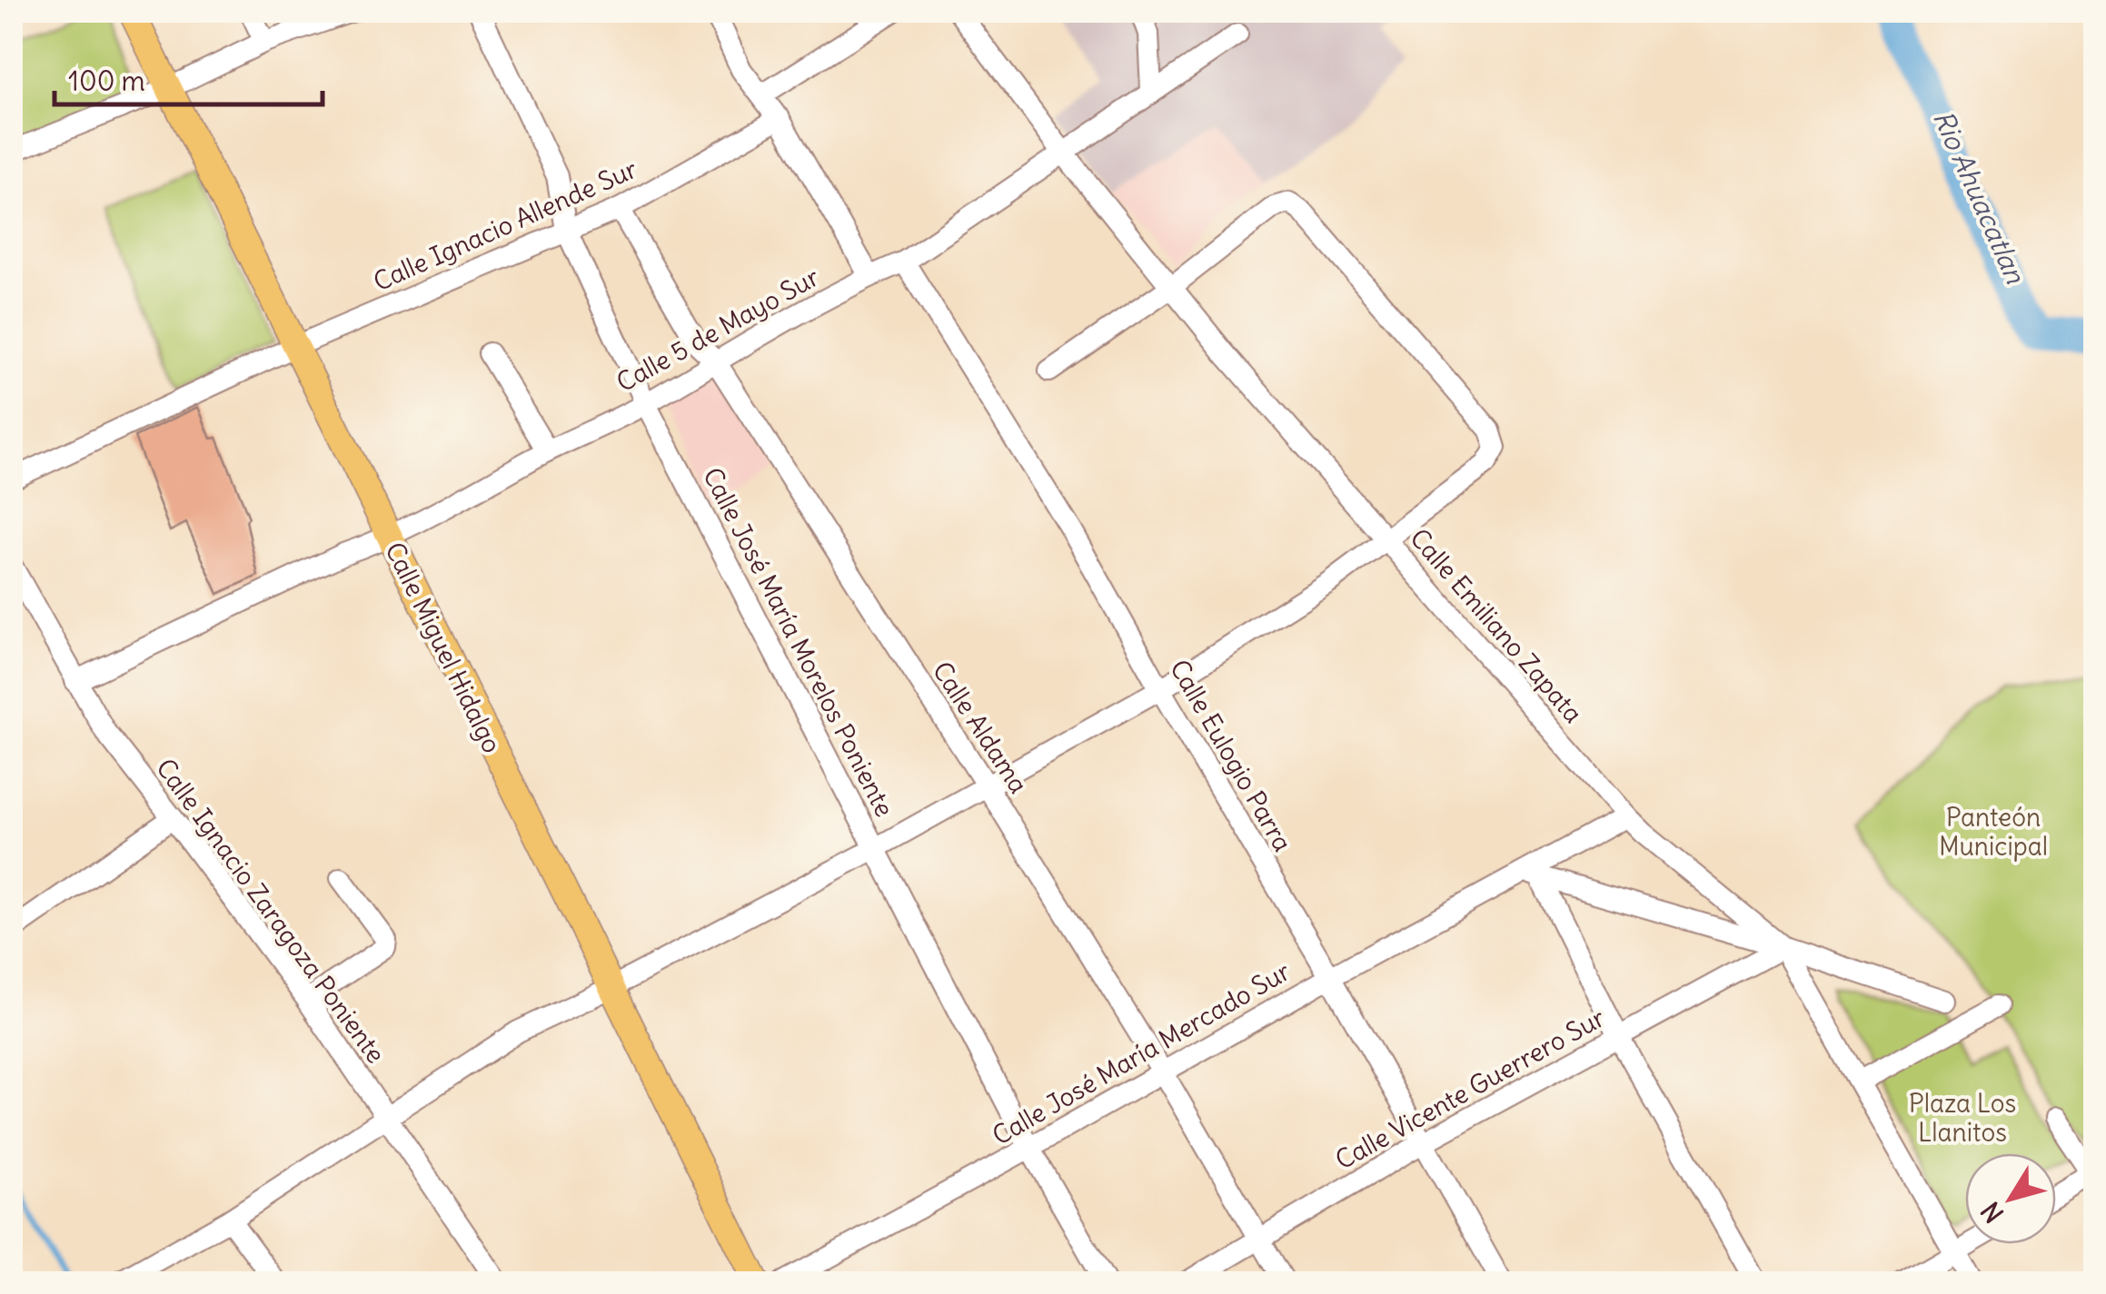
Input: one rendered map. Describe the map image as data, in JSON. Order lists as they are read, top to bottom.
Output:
{
  "streets": {
    "main road": ["Calle Miguel Hidalgo"],
    "street": [
      "Calle Ignacio Allende Sur",
      "Calle 5 de Mayo Sur",
      "Calle Emiliano Zapata",
      "Calle José María Morelos Poniente",
      "Calle Aldama",
      "Calle Eulogio Parra",
      "Calle Ignacio Zaragoza Poniente",
      "Calle José María Mercado Sur",
      "Calle Vicente Guerrero Sur"
    ]
  },
  "crossings": [
    ["Calle Ignacio Allende Sur", "Calle José María Morelos Poniente"],
    ["Calle Ignacio Allende Sur", "Calle Miguel Hidalgo"],
    ["Calle Ignacio Allende Sur", "Calle Aldama"],
    ["Calle 5 de Mayo Sur", "Calle Emiliano Zapata"],
    ["Calle 5 de Mayo Sur", "Calle José María Morelos Poniente"],
    ["Calle 5 de Mayo Sur", "Calle Miguel Hidalgo"],
    ["Calle 5 de Mayo Sur", "Calle Aldama"],
    ["Calle 5 de Mayo Sur", "Calle Eulogio Parra"],
    ["Calle 5 de Mayo Sur", "Calle Ignacio Zaragoza Poniente"],
    ["Calle Emiliano Zapata", "Calle José María Mercado Sur"],
    ["Calle Emiliano Zapata", "Calle Vicente Guerrero Sur"],
    ["Calle José María Morelos Poniente", "Calle José María Mercado Sur"],
    ["Calle Aldama", "Calle José María Mercado Sur"],
    ["Calle Aldama", "Calle Vicente Guerrero Sur"],
    ["Calle Eulogio Parra", "Calle José María Mercado Sur"],
    ["Calle Eulogio Parra", "Calle Vicente Guerrero Sur"]
  ],
  "water": ["Rio Ahuacatlan"],
  "parks": ["Panteón Municipal", "Plaza Los Llanitos"],
  "scale_bar": "100 m",
  "north": "bottom left"
}
